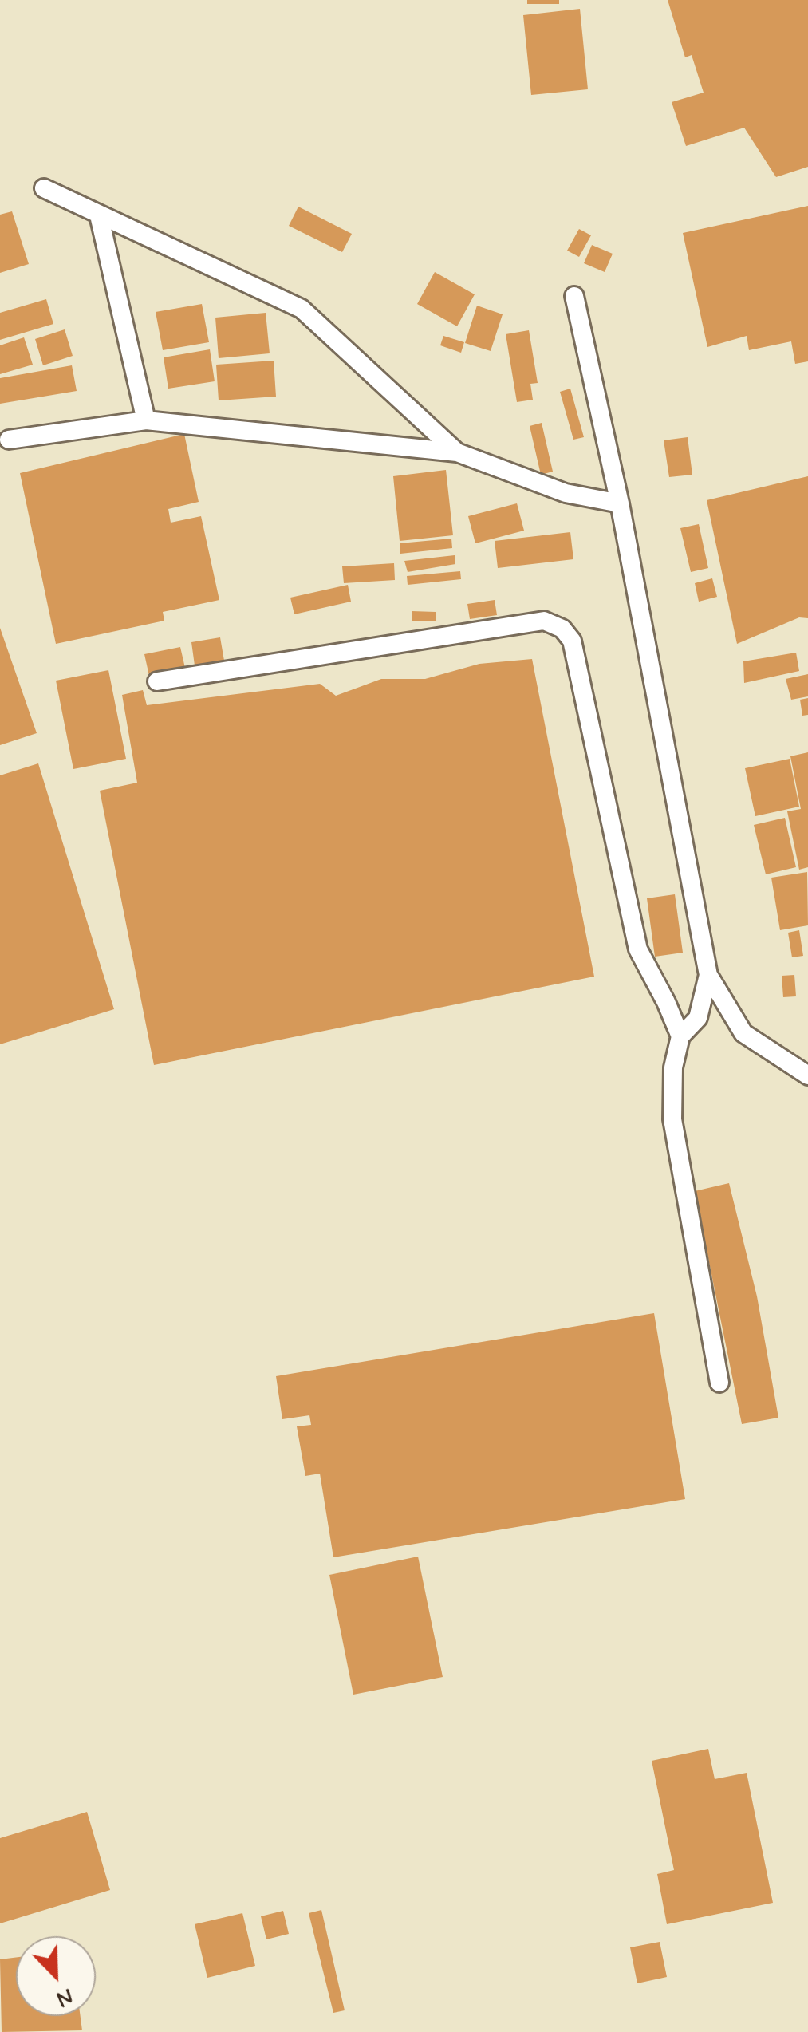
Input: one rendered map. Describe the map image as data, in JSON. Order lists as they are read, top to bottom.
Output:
{
  "north": "bottom right"
}
